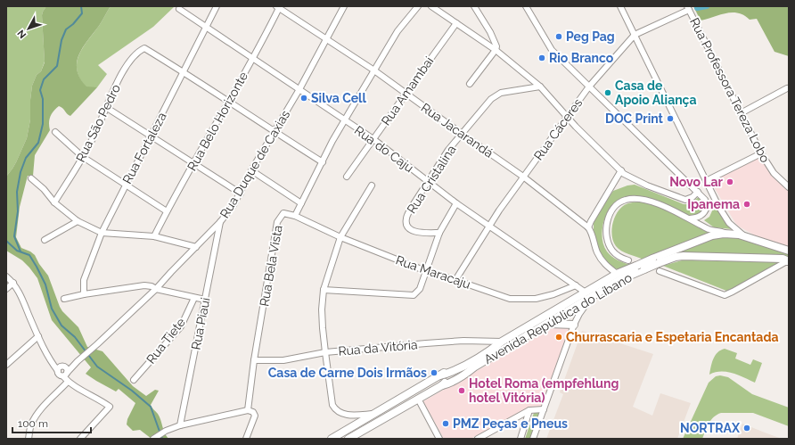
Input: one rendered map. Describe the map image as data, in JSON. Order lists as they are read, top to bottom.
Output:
{
  "streets": {
    "main road": ["Avenida República do Líbano"],
    "street": [
      "Rua Professora Tereza Lobo",
      "Rua Amambai",
      "Rua Belo Horizonte",
      "Rua São Pedro",
      "Rua Cáceres",
      "Rua Jacarandá",
      "Rua Fortaleza",
      "Rua do Caju",
      "Rua Duque de Caxias",
      "Rua Cristalina",
      "Rua Bela Vista",
      "Rua Maracaju",
      "Rua Piaui",
      "Rua Tiete",
      "Rua da Vitória"
    ]
  },
  "crossings": [
    ["Rua Professora Tereza Lobo", "Rua Cáceres"],
    ["Rua Amambai", "Rua Jacarandá"],
    ["Rua Amambai", "Rua do Caju"],
    ["Rua Belo Horizonte", "Rua Jacarandá"],
    ["Rua Belo Horizonte", "Rua do Caju"],
    ["Rua São Pedro", "Rua Fortaleza"],
    ["Rua Cáceres", "Rua Jacarandá"],
    ["Rua Cáceres", "Rua do Caju"],
    ["Rua Cáceres", "Rua Maracaju"],
    ["Rua Jacarandá", "Rua Duque de Caxias"],
    ["Rua Jacarandá", "Rua Cristalina"],
    ["Rua Jacarandá", "Rua Bela Vista"],
    ["Rua Fortaleza", "Rua do Caju"],
    ["Rua do Caju", "Rua Duque de Caxias"],
    ["Rua do Caju", "Rua Cristalina"],
    ["Rua do Caju", "Rua Bela Vista"],
    ["Rua do Caju", "Rua Maracaju"],
    ["Rua do Caju", "Avenida República do Líbano"],
    ["Rua Duque de Caxias", "Rua Piaui"],
    ["Rua Bela Vista", "Rua Maracaju"],
    ["Rua Bela Vista", "Rua da Vitória"],
    ["Avenida República do Líbano", "Rua da Vitória"]
  ],
  "places": [
    "Peg Pag",
    "Rio Branco",
    "Casa de Apoio Aliança",
    "Silva Cell",
    "DOC Print",
    "Novo Lar",
    "Ipanema",
    "Churrascaria e Espetaria Encantada",
    "Casa de Carne Dois Irmãos",
    "Hotel Roma (empfehlung hotel Vitória)",
    "PMZ Peças e Pneus",
    "NORTRAX"
  ],
  "scale_bar": "100 m",
  "north": "bottom left"
}
